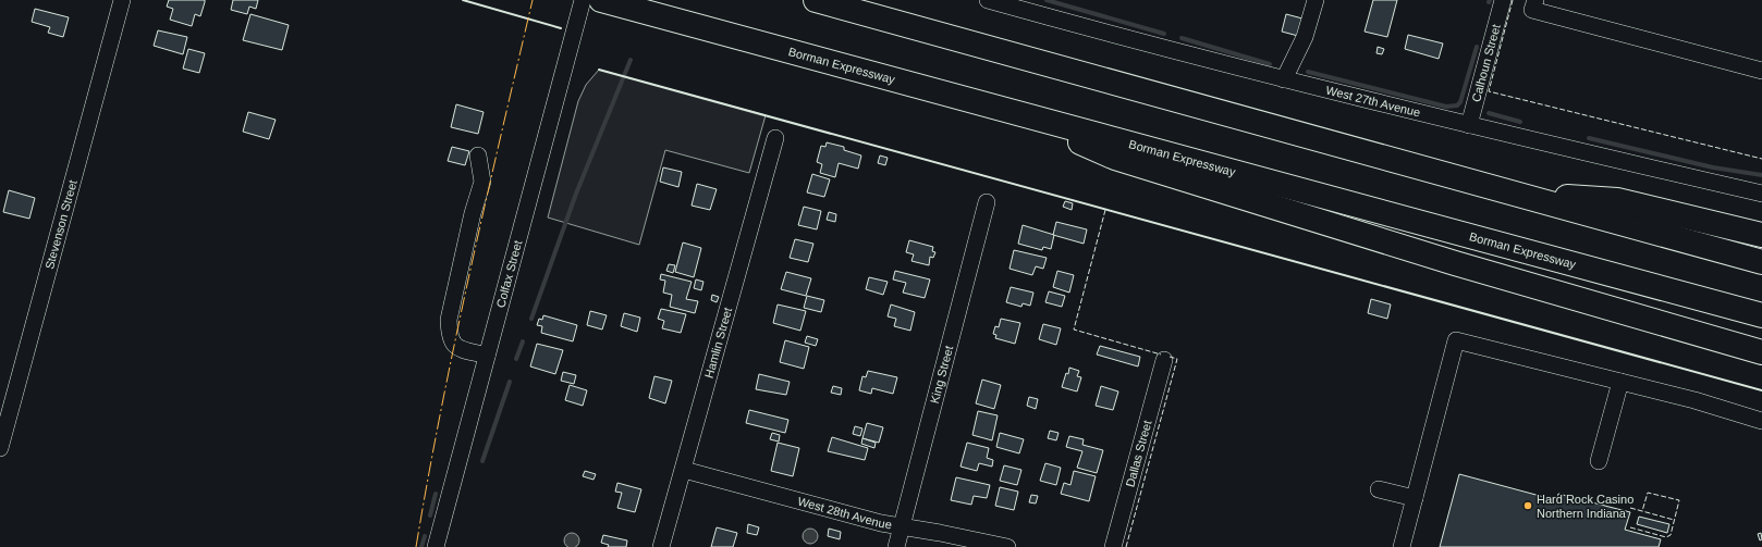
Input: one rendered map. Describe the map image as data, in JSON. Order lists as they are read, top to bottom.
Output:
{
  "streets": {
    "highway": ["Borman Expressway"],
    "street": [
      "Calhoun Street",
      "West 27th Avenue",
      "Stevenson Street",
      "Colfax Street",
      "Hamlin Street",
      "King Street",
      "Dallas Street",
      "West 28th Avenue"
    ]
  },
  "crossings": [
    ["Calhoun Street", "West 27th Avenue"],
    ["Hamlin Street", "West 28th Avenue"],
    ["King Street", "West 28th Avenue"]
  ],
  "places": ["Hard Rock Casino Northern Indiana"]
}
